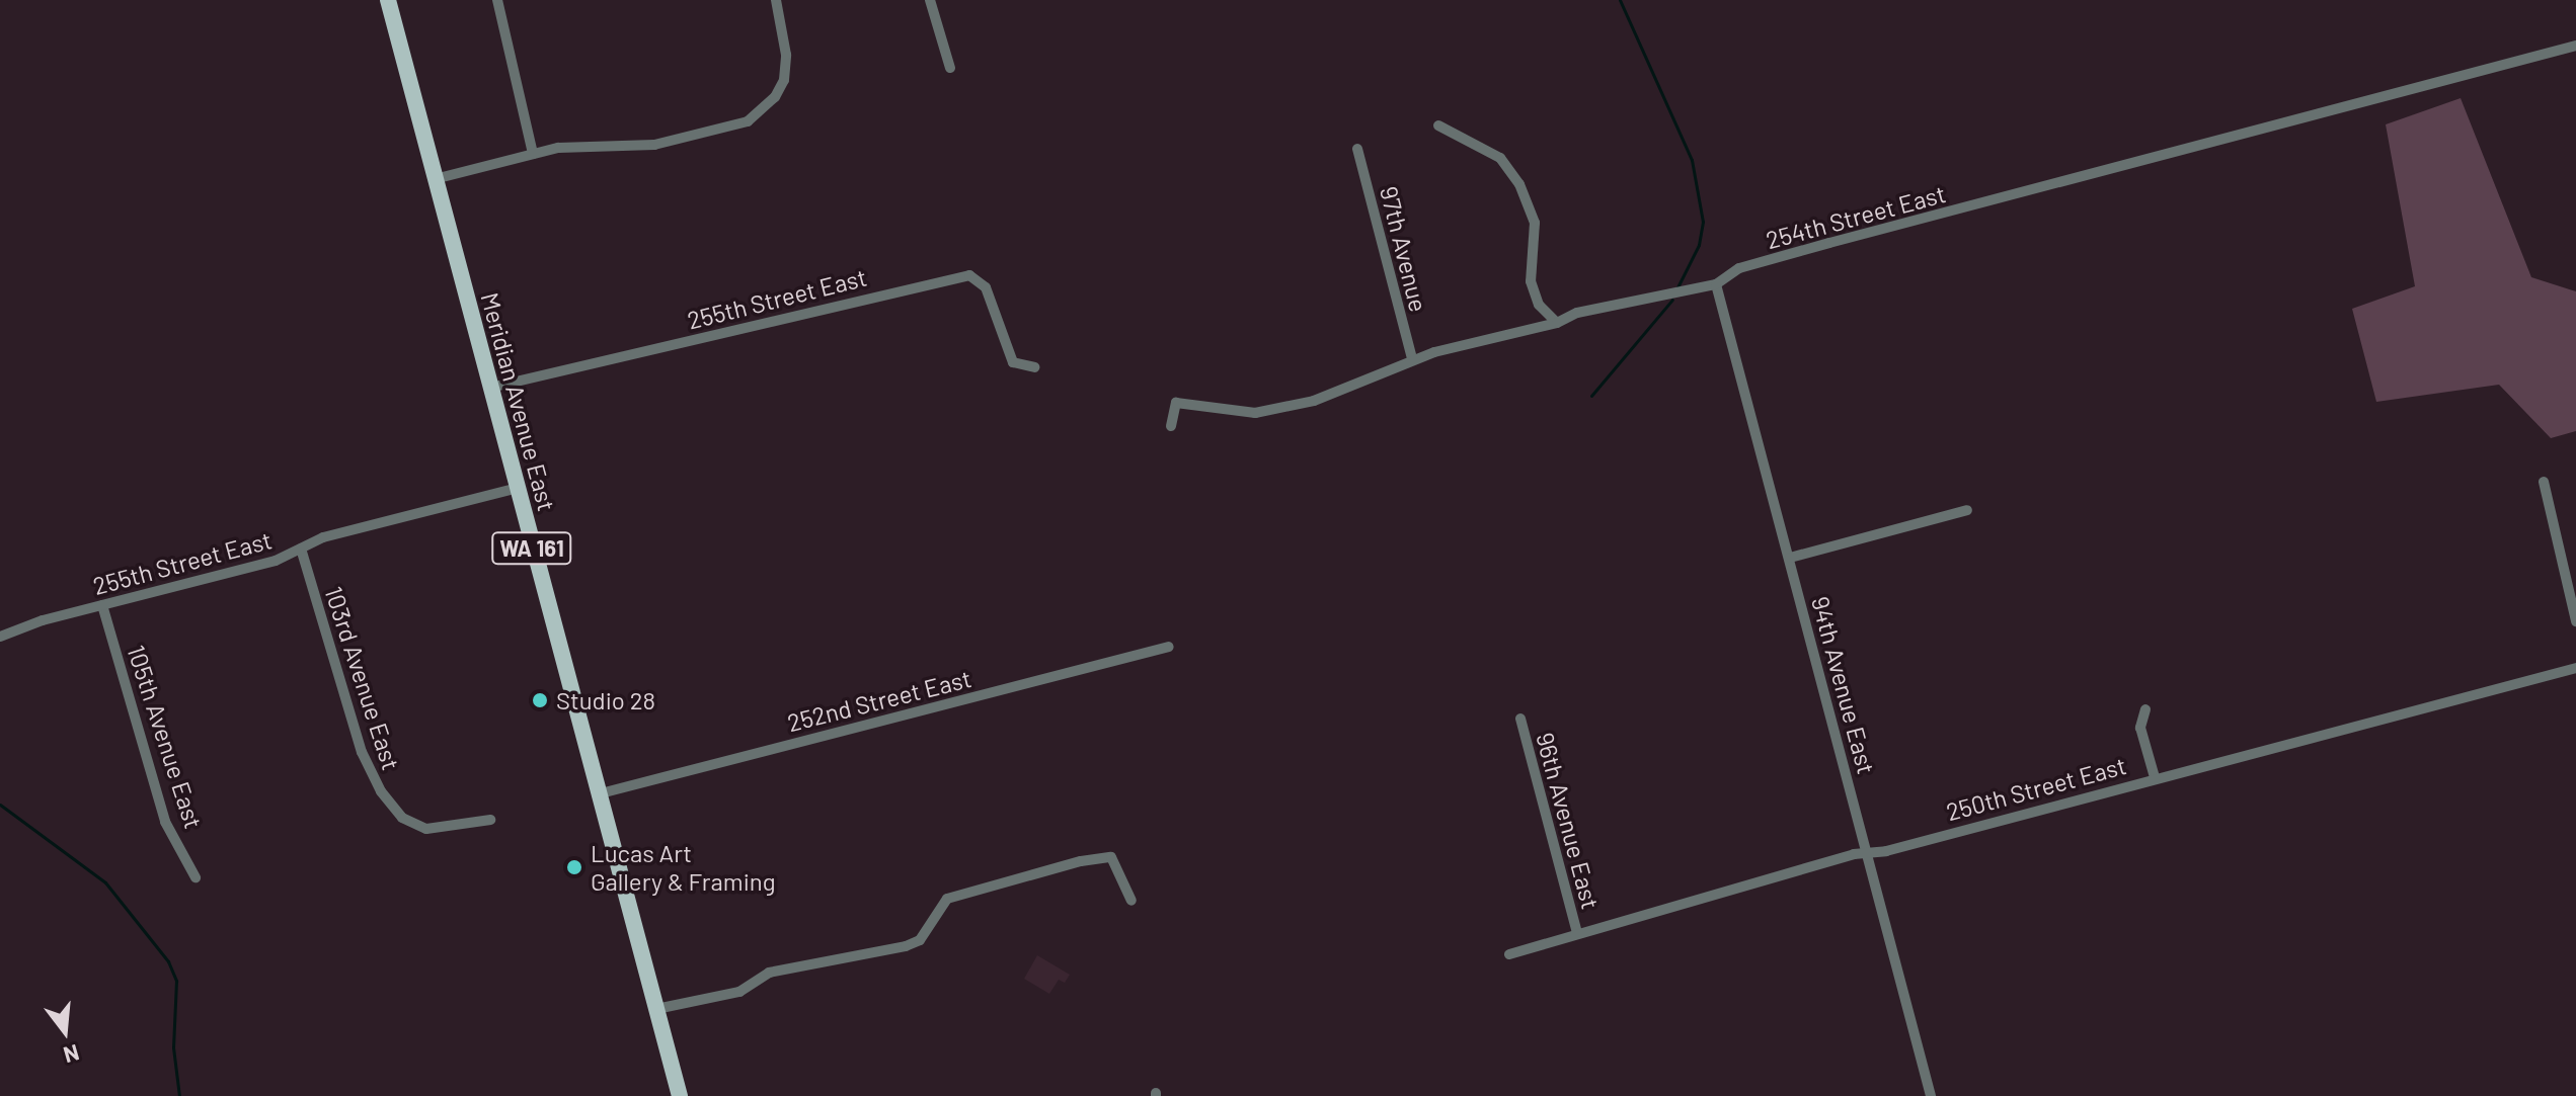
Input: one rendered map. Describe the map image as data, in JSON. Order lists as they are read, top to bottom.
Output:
{
  "streets": {
    "main road": ["Meridian Avenue East", "WA 161"],
    "street": [
      "254th Street East",
      "97th Avenue",
      "255th Street East",
      "103rd Avenue East",
      "94th Avenue East",
      "252nd Street East",
      "105th Avenue East",
      "250th Street East",
      "96th Avenue East"
    ]
  },
  "crossings": [
    ["254th Street East", "97th Avenue"],
    ["254th Street East", "94th Avenue East"],
    ["255th Street East", "Meridian Avenue East"],
    ["255th Street East", "103rd Avenue East"],
    ["255th Street East", "105th Avenue East"],
    ["Meridian Avenue East", "252nd Street East"],
    ["94th Avenue East", "250th Street East"],
    ["250th Street East", "96th Avenue East"]
  ],
  "places": ["Studio 28", "Lucas Art Gallery & Framing"],
  "north": "bottom"
}
